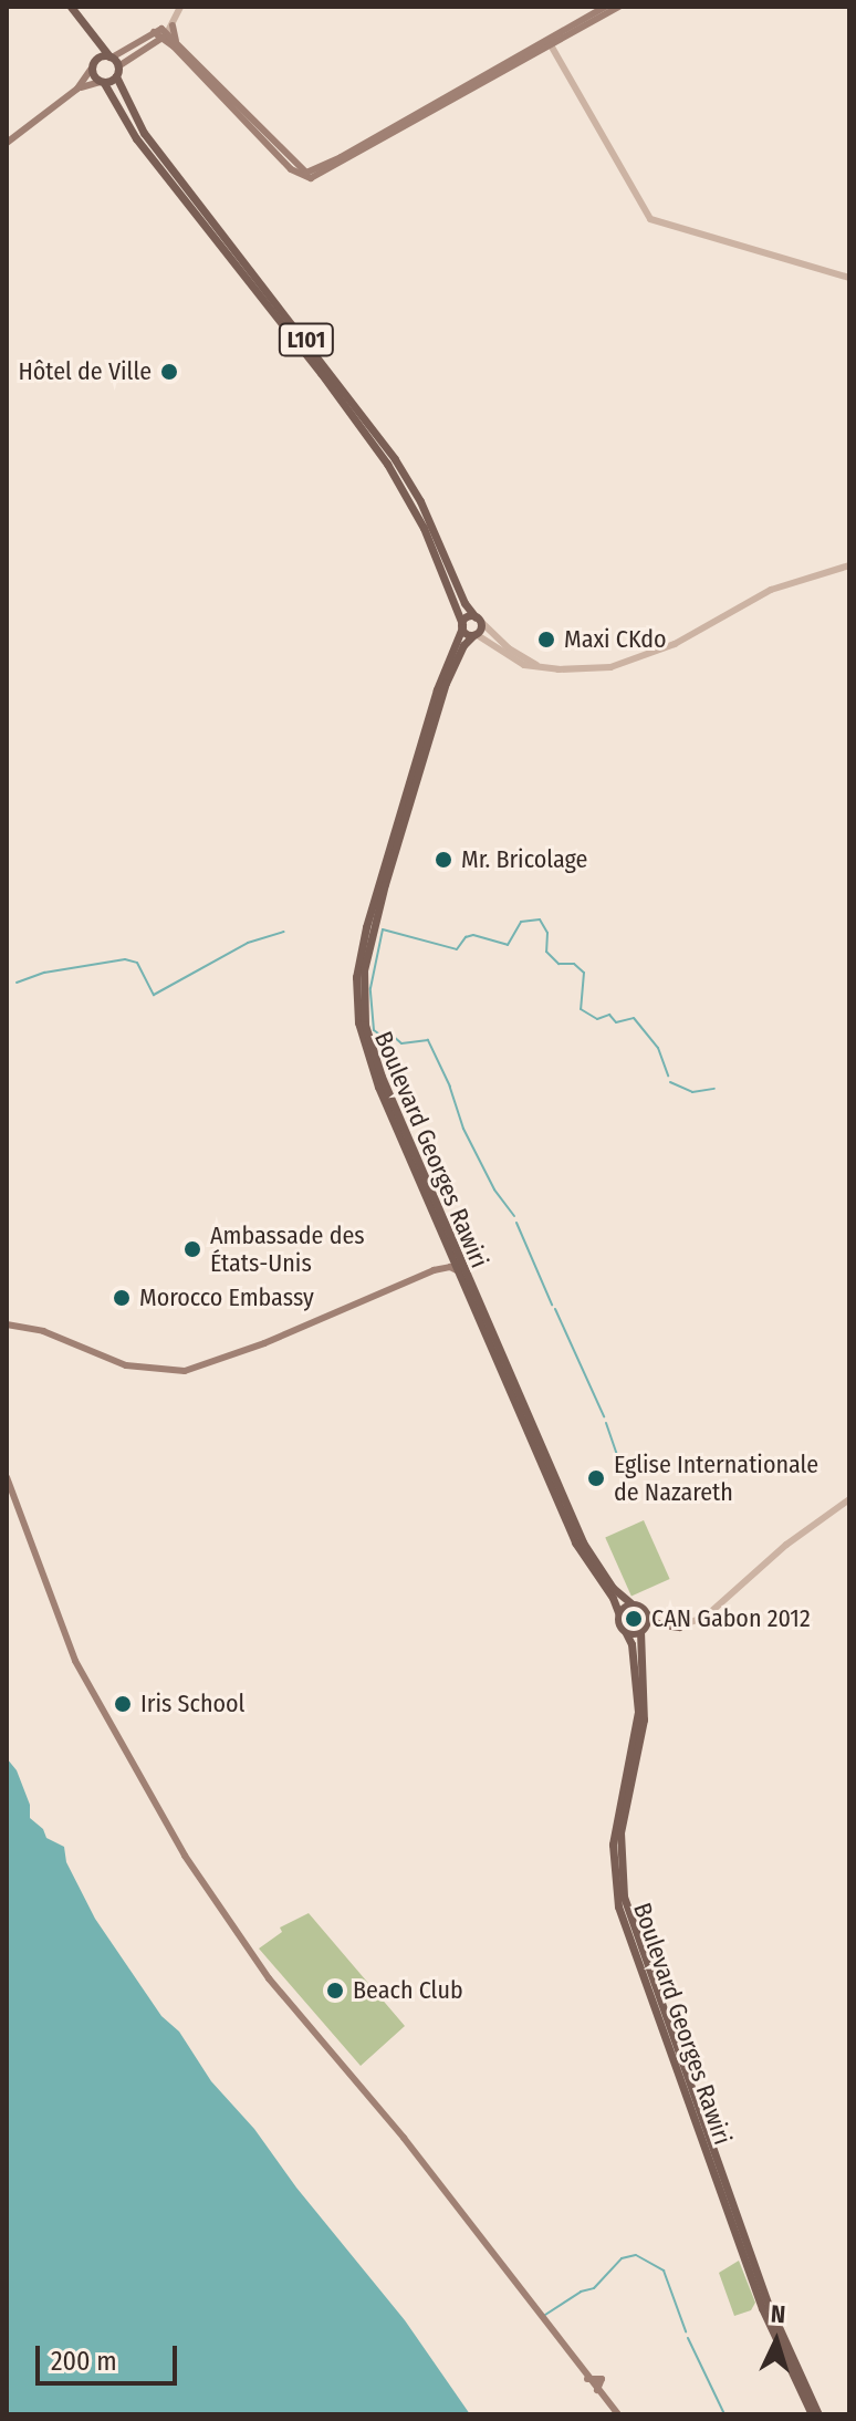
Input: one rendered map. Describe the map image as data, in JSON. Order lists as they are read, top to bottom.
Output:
{
  "streets": {
    "main road": ["L101", "Boulevard Georges Rawiri"]
  },
  "crossings": [
    ["L101", "Boulevard Georges Rawiri"]
  ],
  "places": [
    "Hôtel de Ville",
    "Maxi CKdo",
    "Mr. Bricolage",
    "Ambassade des États-Unis",
    "Morocco Embassy",
    "Eglise Internationale de Nazareth",
    "CAN Gabon 2012",
    "Iris School",
    "Beach Club"
  ],
  "scale_bar": "200 m",
  "north": "top"
}
